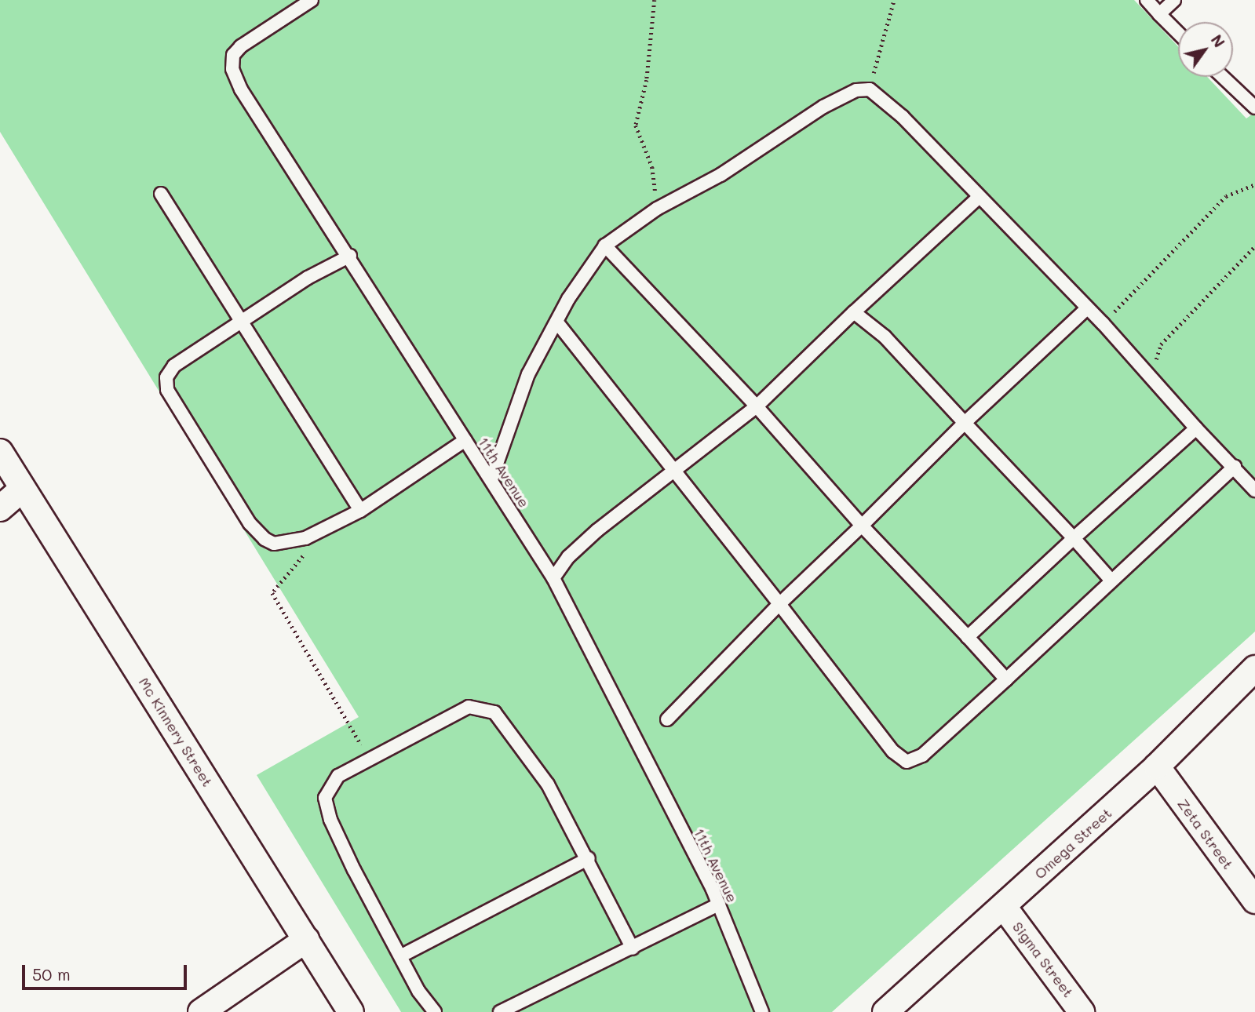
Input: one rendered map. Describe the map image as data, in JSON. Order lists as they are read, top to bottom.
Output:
{
  "streets": {
    "street": [
      "Mc Kinnery Street",
      "Zeta Street",
      "Omega Street",
      "Sigma Street"
    ],
    "lane": ["11th Avenue"]
  },
  "crossings": [
    ["Zeta Street", "Omega Street"],
    ["Omega Street", "Sigma Street"]
  ],
  "scale_bar": "50 m",
  "north": "top right"
}
